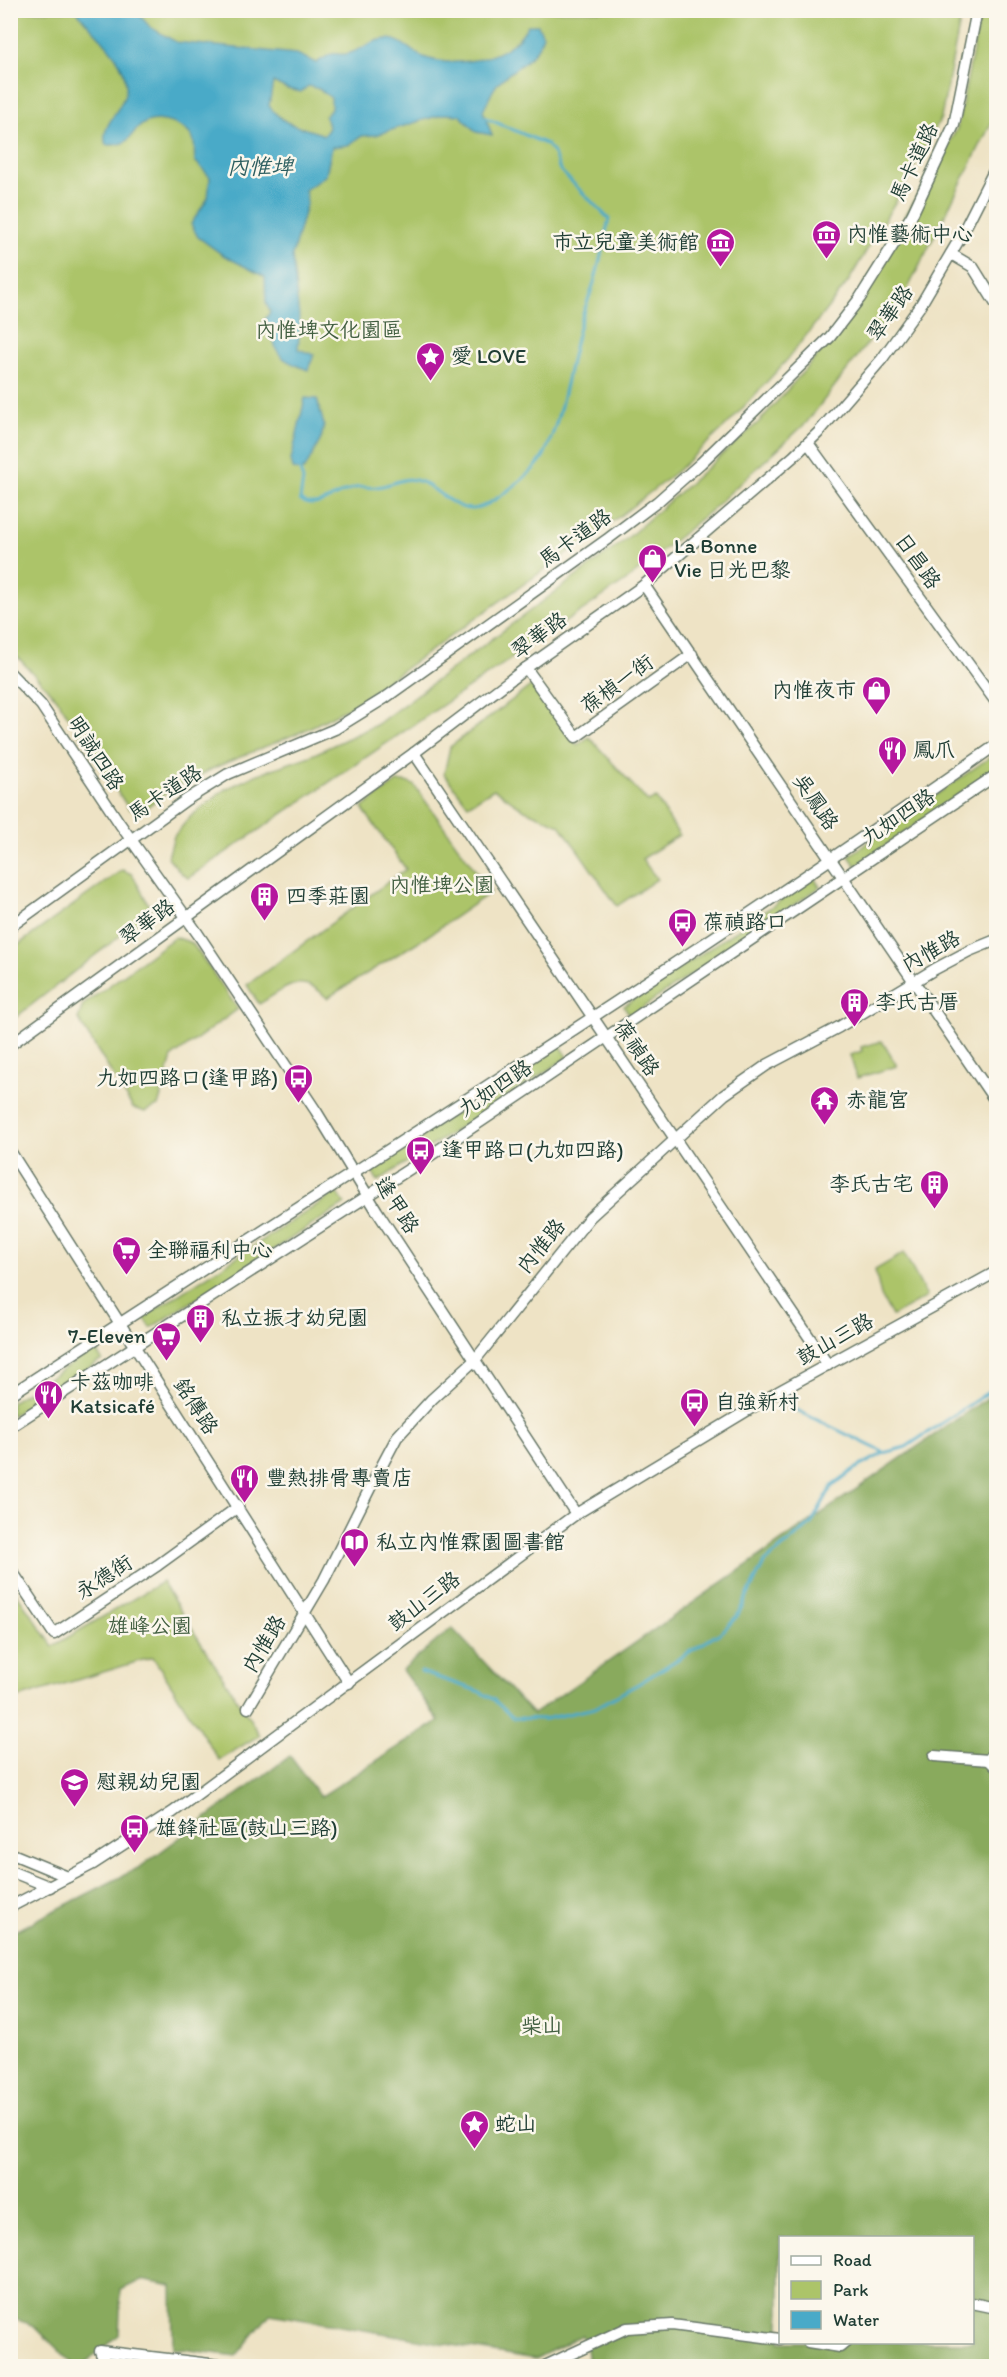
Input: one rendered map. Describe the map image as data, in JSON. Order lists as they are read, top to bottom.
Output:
{
  "streets": {
    "street": [
      "馬卡道路",
      "翠華路",
      "日昌路",
      "葆楨一街",
      "明誠四路",
      "吳鳳路",
      "九如四路",
      "內惟路",
      "葆禎路",
      "逢甲路",
      "鼓山三路",
      "銘傳路",
      "永德街"
    ]
  },
  "crossings": [
    ["馬卡道路", "明誠四路"],
    ["翠華路", "日昌路"],
    ["翠華路", "葆楨一街"],
    ["翠華路", "明誠四路"],
    ["翠華路", "吳鳳路"],
    ["翠華路", "葆禎路"],
    ["翠華路", "逢甲路"],
    ["葆楨一街", "吳鳳路"],
    ["明誠四路", "逢甲路"],
    ["吳鳳路", "九如四路"],
    ["吳鳳路", "內惟路"],
    ["九如四路", "葆禎路"],
    ["九如四路", "逢甲路"],
    ["九如四路", "銘傳路"],
    ["內惟路", "葆禎路"],
    ["內惟路", "逢甲路"],
    ["內惟路", "銘傳路"],
    ["葆禎路", "鼓山三路"],
    ["逢甲路", "鼓山三路"],
    ["鼓山三路", "銘傳路"],
    ["銘傳路", "永德街"]
  ],
  "water": ["內惟埤"],
  "parks": [
    "內惟埤文化園區",
    "內惟埤公園",
    "雄峰公園",
    "柴山"
  ],
  "places": {
    "museum": ["內惟藝術中心", "市立兒童美術館"],
    "place": ["愛 LOVE", "蛇山"],
    "shop": ["La Bonne Vie 日光巴黎", "內惟夜市"],
    "restaurant": ["鳳爪", "卡茲咖啡 Katsicafé", "豐熱排骨專賣店"],
    "building": [
      "四季莊園",
      "李氏古厝",
      "李氏古宅",
      "私立振才幼兒園"
    ],
    "bus stop": [
      "葆禎路口",
      "九如四路口(逢甲路)",
      "逢甲路口(九如四路)",
      "自強新村",
      "雄鋒社區(鼓山三路)"
    ],
    "temple": ["赤龍宮"],
    "supermarket": ["全聯福利中心", "7-Eleven"],
    "library": ["私立內惟霖園圖書館"],
    "school or university": ["慰親幼兒園"]
  },
  "legend": ["Road", "Park", "Water"]
}
